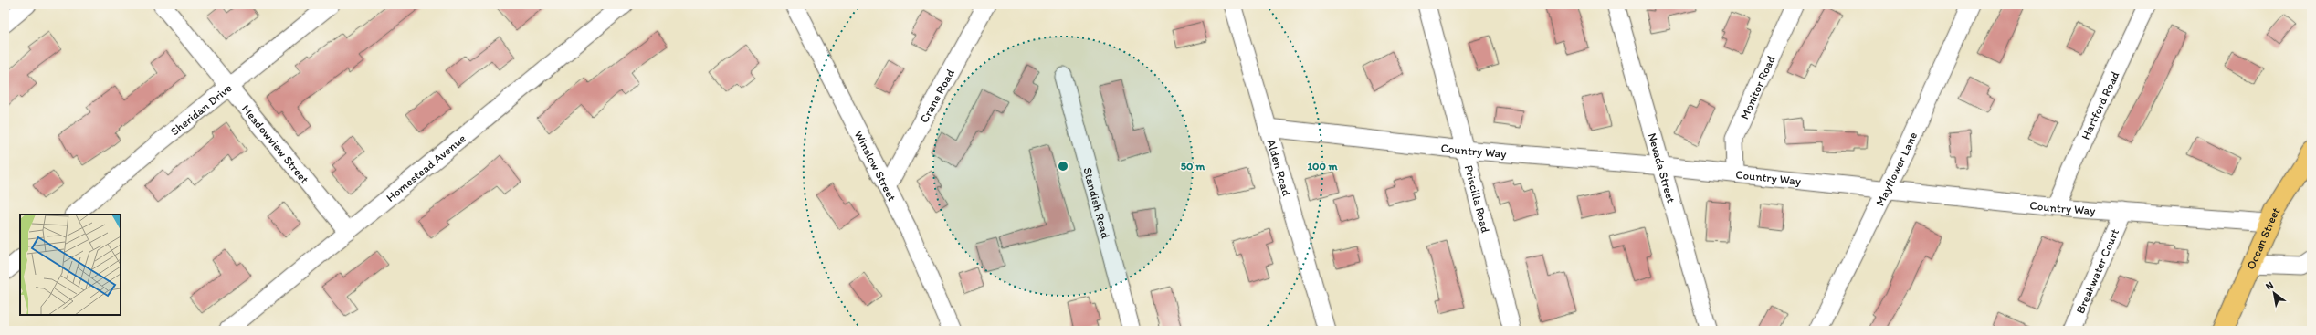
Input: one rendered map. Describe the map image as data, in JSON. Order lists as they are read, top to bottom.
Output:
{
  "streets": {
    "main road": ["Ocean Street"],
    "street": [
      "Monitor Road",
      "Crane Road",
      "Hartford Road",
      "Sheridan Drive",
      "Meadowview Street",
      "Country Way",
      "Winslow Street",
      "Alden Road",
      "Nevada Street",
      "Homestead Avenue",
      "Mayflower Lane",
      "Priscilla Road",
      "Standish Road",
      "Breakwater Court"
    ]
  },
  "crossings": [
    ["Monitor Road", "Country Way"],
    ["Crane Road", "Winslow Street"],
    ["Hartford Road", "Country Way"],
    ["Sheridan Drive", "Meadowview Street"],
    ["Meadowview Street", "Homestead Avenue"],
    ["Country Way", "Alden Road"],
    ["Country Way", "Nevada Street"],
    ["Country Way", "Mayflower Lane"],
    ["Country Way", "Priscilla Road"],
    ["Country Way", "Ocean Street"],
    ["Country Way", "Breakwater Court"]
  ],
  "north": "top left",
  "rings": ["50 m", "100 m"]
}
